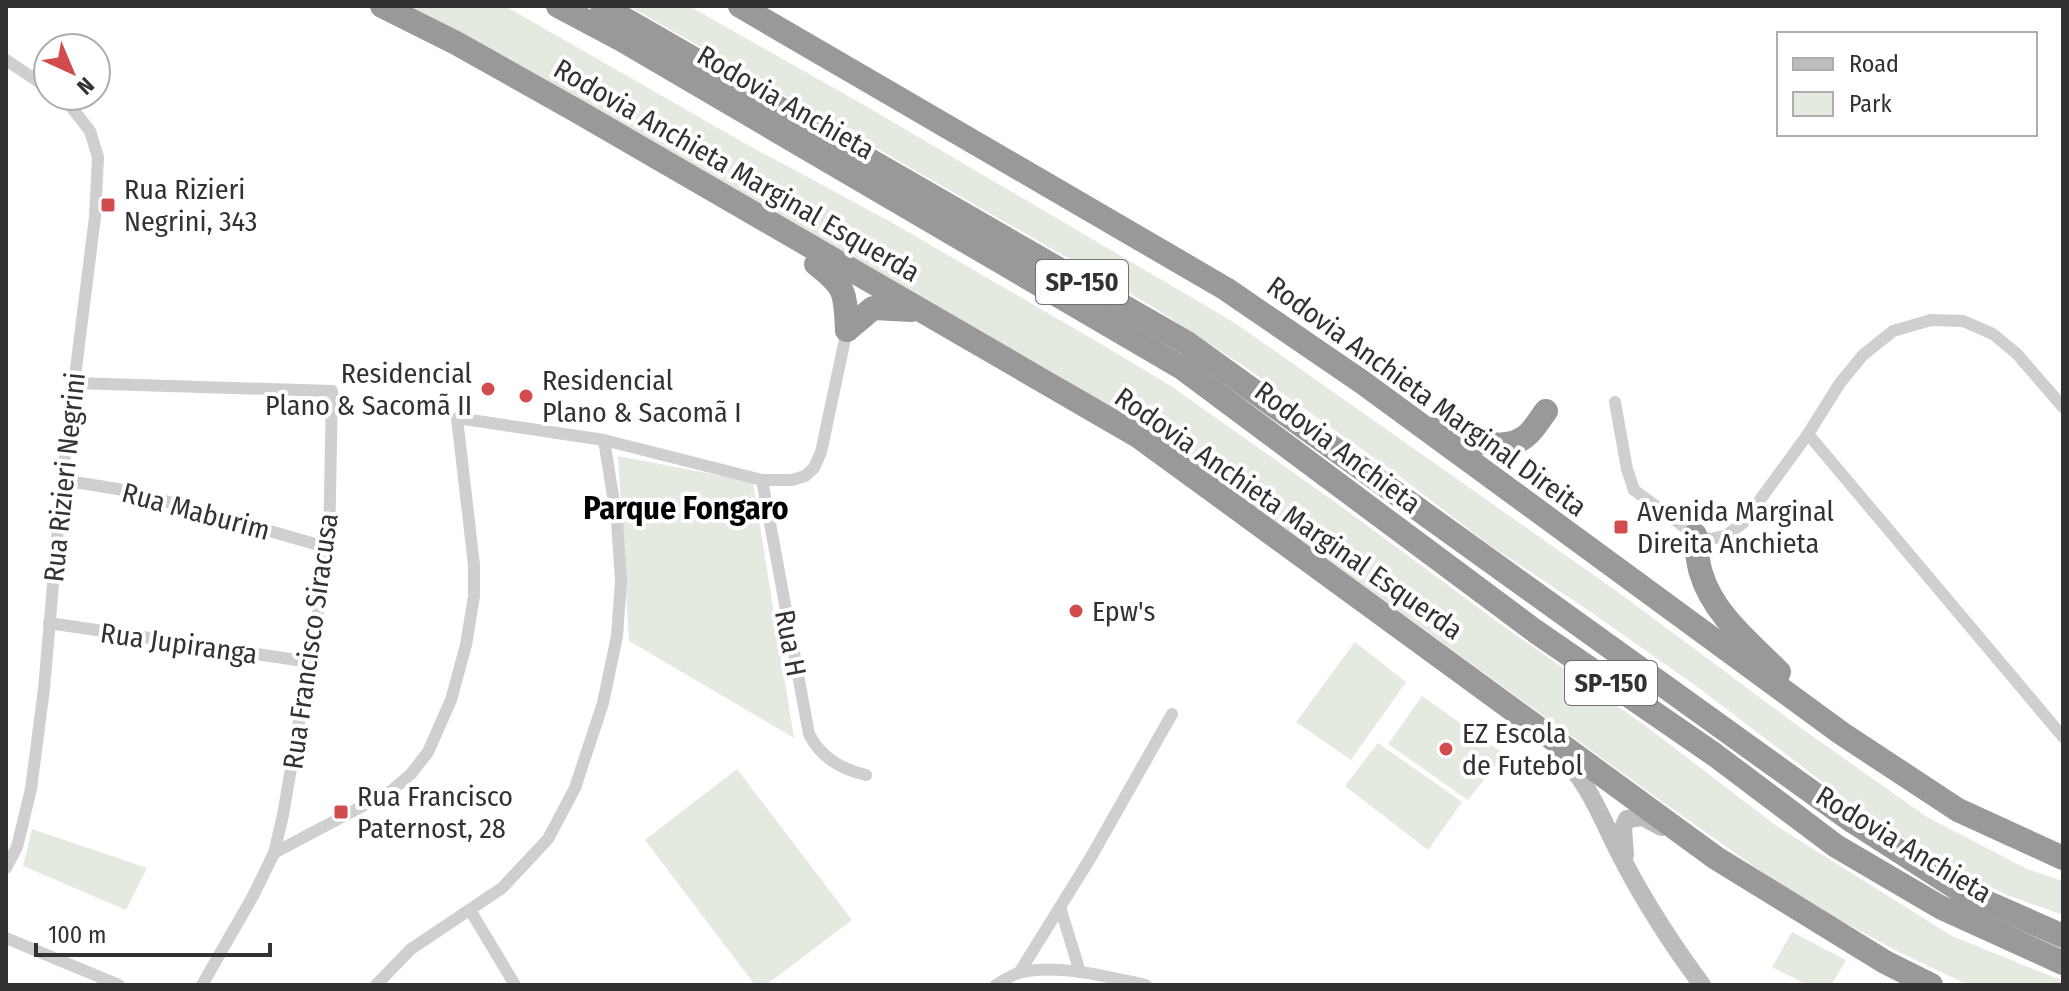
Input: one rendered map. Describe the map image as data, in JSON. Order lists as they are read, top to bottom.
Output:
{
  "streets": {
    "highway": [
      "Rodovia Anchieta",
      "Rodovia Anchieta Marginal Esquerda",
      "SP-150",
      "Rodovia Anchieta Marginal Direita"
    ],
    "street": [
      "Rua Rizieri Negrini",
      "Rua Maburim",
      "Rua Francisco Siracusa",
      "Rua Jupiranga",
      "Rua H"
    ]
  },
  "crossings": [
    ["Rua Rizieri Negrini", "Rua Maburim"],
    ["Rua Rizieri Negrini", "Rua Francisco Siracusa"],
    ["Rua Rizieri Negrini", "Rua Jupiranga"],
    ["Rua Maburim", "Rua Francisco Siracusa"],
    ["Rua Francisco Siracusa", "Rua Jupiranga"]
  ],
  "districts": ["Parque Fongaro"],
  "places": {
    "transit": ["Rua Rizieri Negrini, 343", "Avenida Marginal Direita Anchieta", "Rua Francisco Paternost, 28"],
    "other": [
      "Residencial Plano & Sacomã II",
      "Residencial Plano & Sacomã I",
      "Epw's",
      "EZ Escola de Futebol"
    ]
  },
  "legend": ["Road", "Park"],
  "scale_bar": "100 m",
  "north": "bottom right"
}
